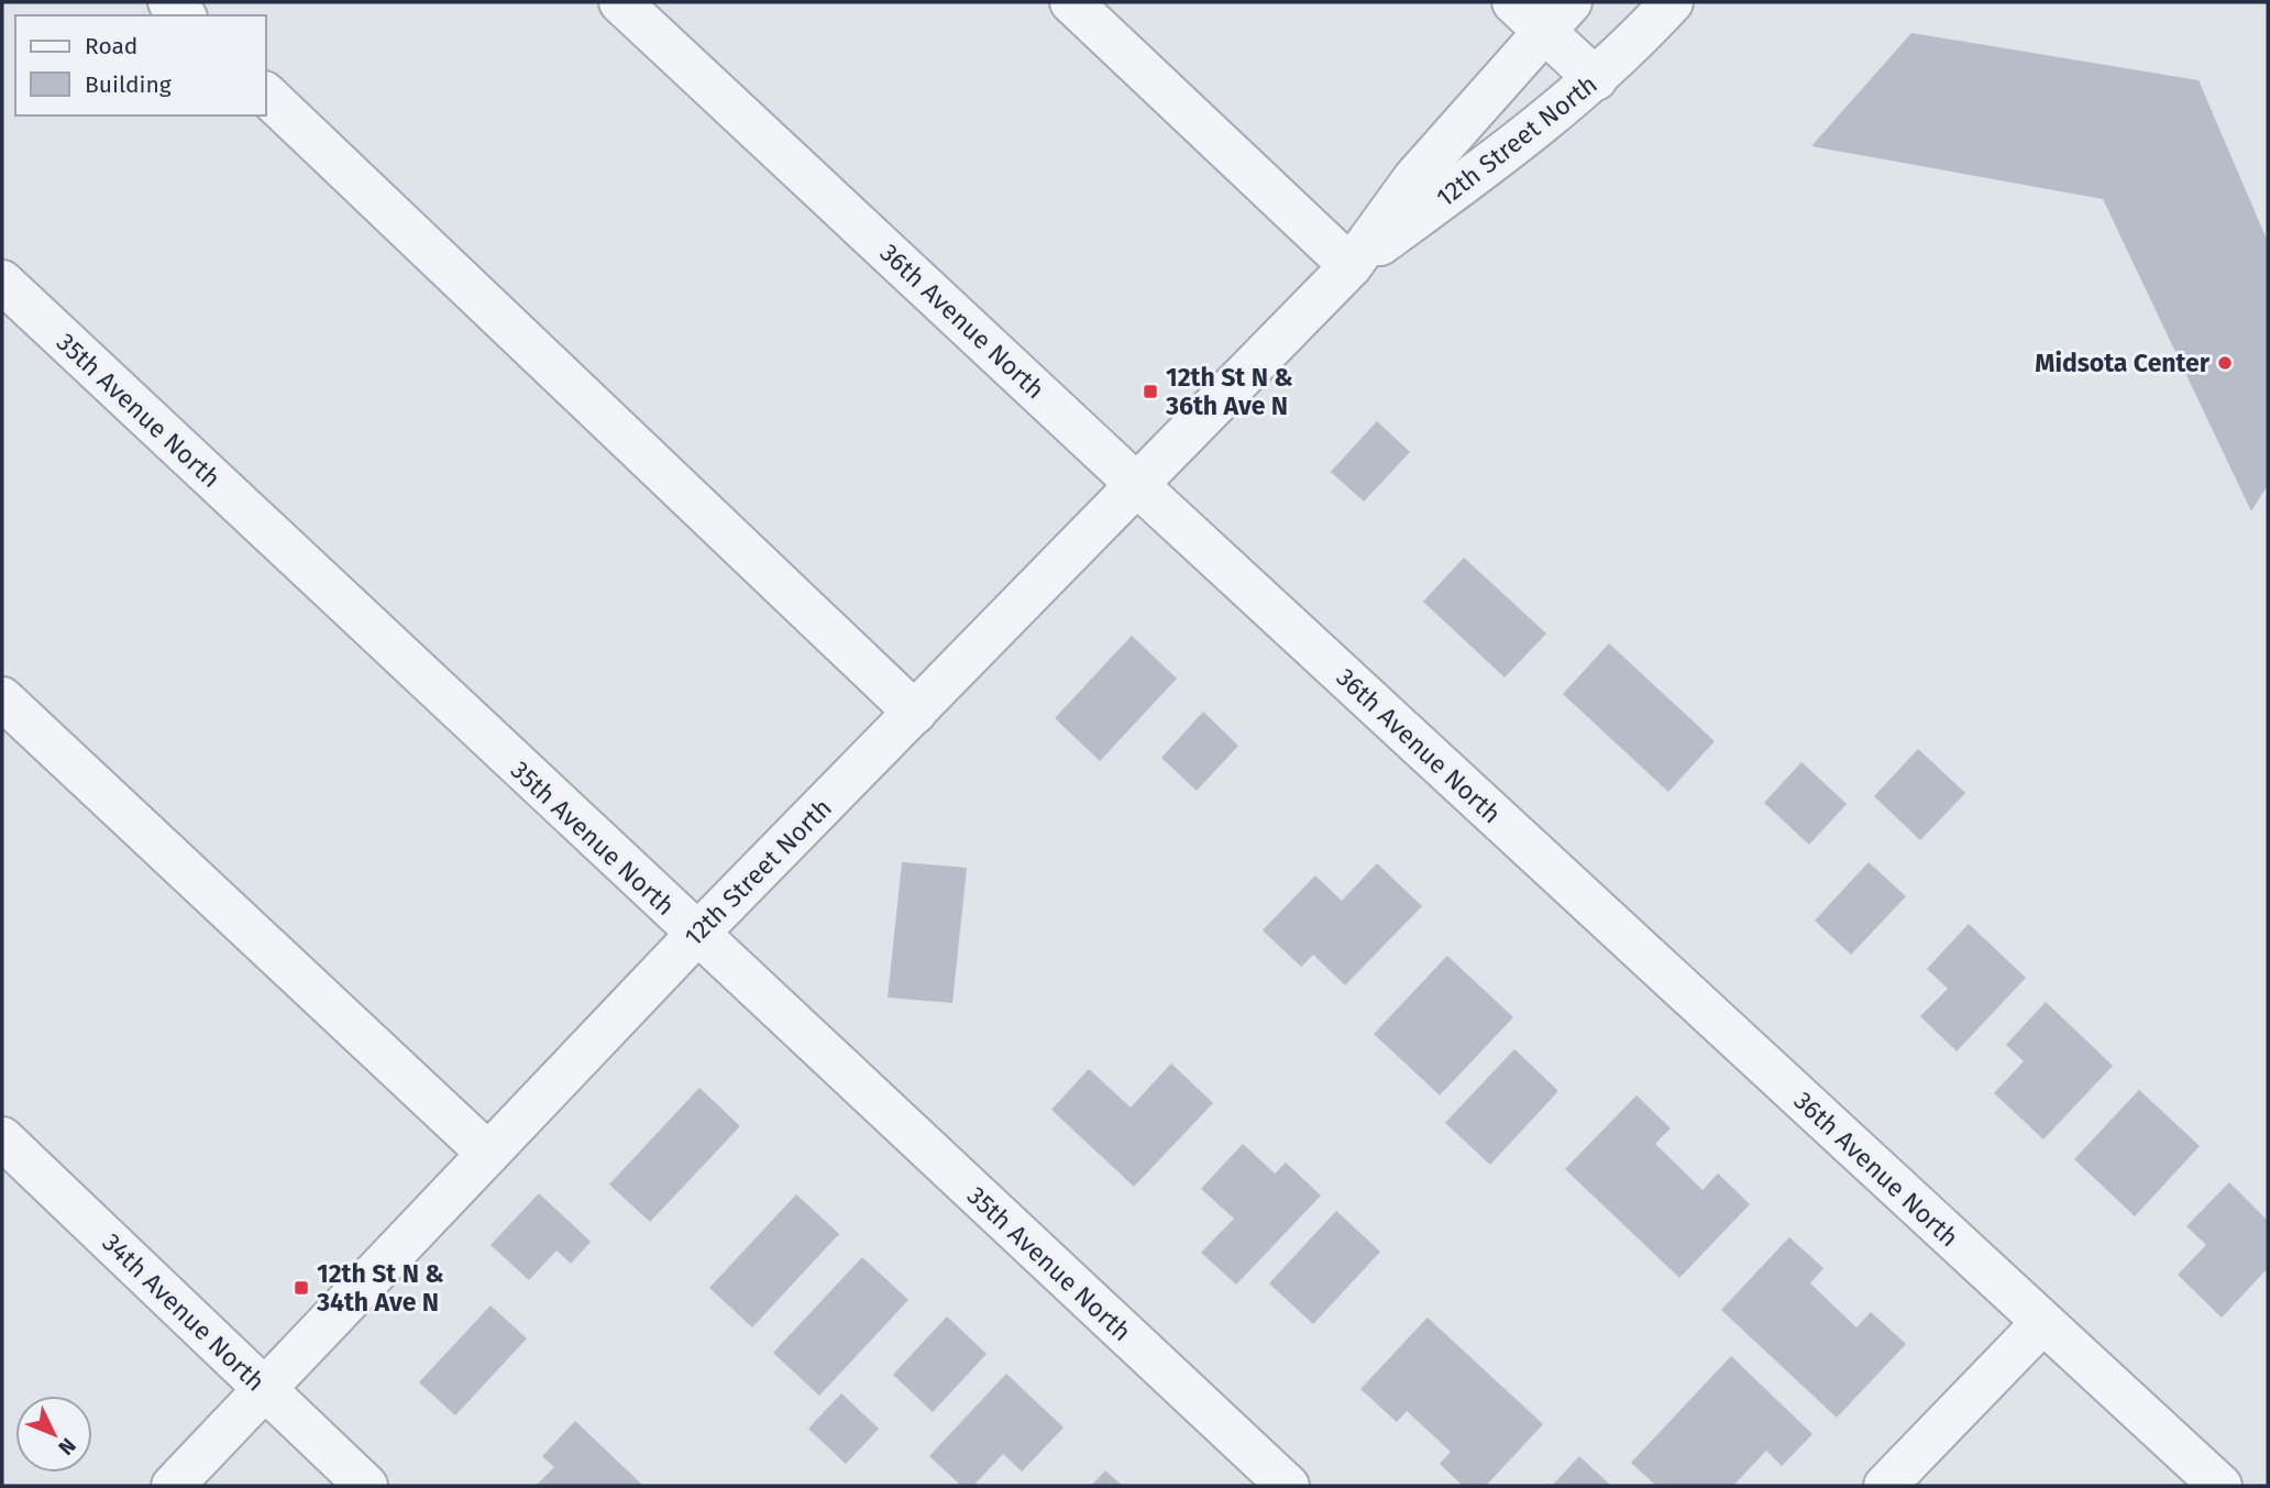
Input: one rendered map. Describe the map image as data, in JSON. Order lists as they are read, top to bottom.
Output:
{
  "streets": {
    "street": [
      "12th Street North",
      "36th Avenue North",
      "35th Avenue North",
      "34th Avenue North"
    ]
  },
  "crossings": [
    ["12th Street North", "36th Avenue North"],
    ["12th Street North", "35th Avenue North"],
    ["12th Street North", "34th Avenue North"]
  ],
  "places": {
    "other": ["Midsota Center"],
    "transit": ["12th St N & 36th Ave N", "12th St N & 34th Ave N"]
  },
  "legend": ["Road", "Building"],
  "north": "bottom right"
}
